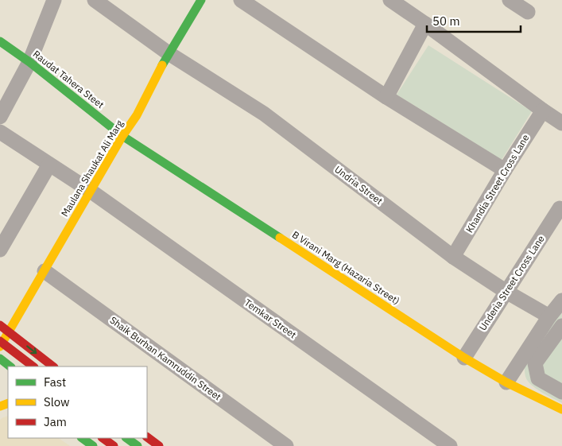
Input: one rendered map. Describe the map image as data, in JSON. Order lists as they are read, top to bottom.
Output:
{
  "streets": {
    "street": [
      "Raudat Tahera Steet",
      "Maulana Shaukat Ali Marg",
      "Khandia Street Cross Lane",
      "Undria Street",
      "B Virani Marg (Hazaria Street)",
      "Underia Street Cross Lane",
      "Temkar Street",
      "Shaik Burhan Kamruddin Street"
    ]
  },
  "crossings": [
    ["Raudat Tahera Steet", "Maulana Shaukat Ali Marg"],
    ["Raudat Tahera Steet", "B Virani Marg (Hazaria Street)"],
    ["Maulana Shaukat Ali Marg", "Undria Street"],
    ["Maulana Shaukat Ali Marg", "B Virani Marg (Hazaria Street)"],
    ["Maulana Shaukat Ali Marg", "Temkar Street"],
    ["Maulana Shaukat Ali Marg", "Shaik Burhan Kamruddin Street"],
    ["Khandia Street Cross Lane", "Undria Street"],
    ["Undria Street", "Underia Street Cross Lane"],
    ["B Virani Marg (Hazaria Street)", "Underia Street Cross Lane"]
  ],
  "legend": ["Fast", "Slow", "Jam"],
  "scale_bar": "50 m"
}
